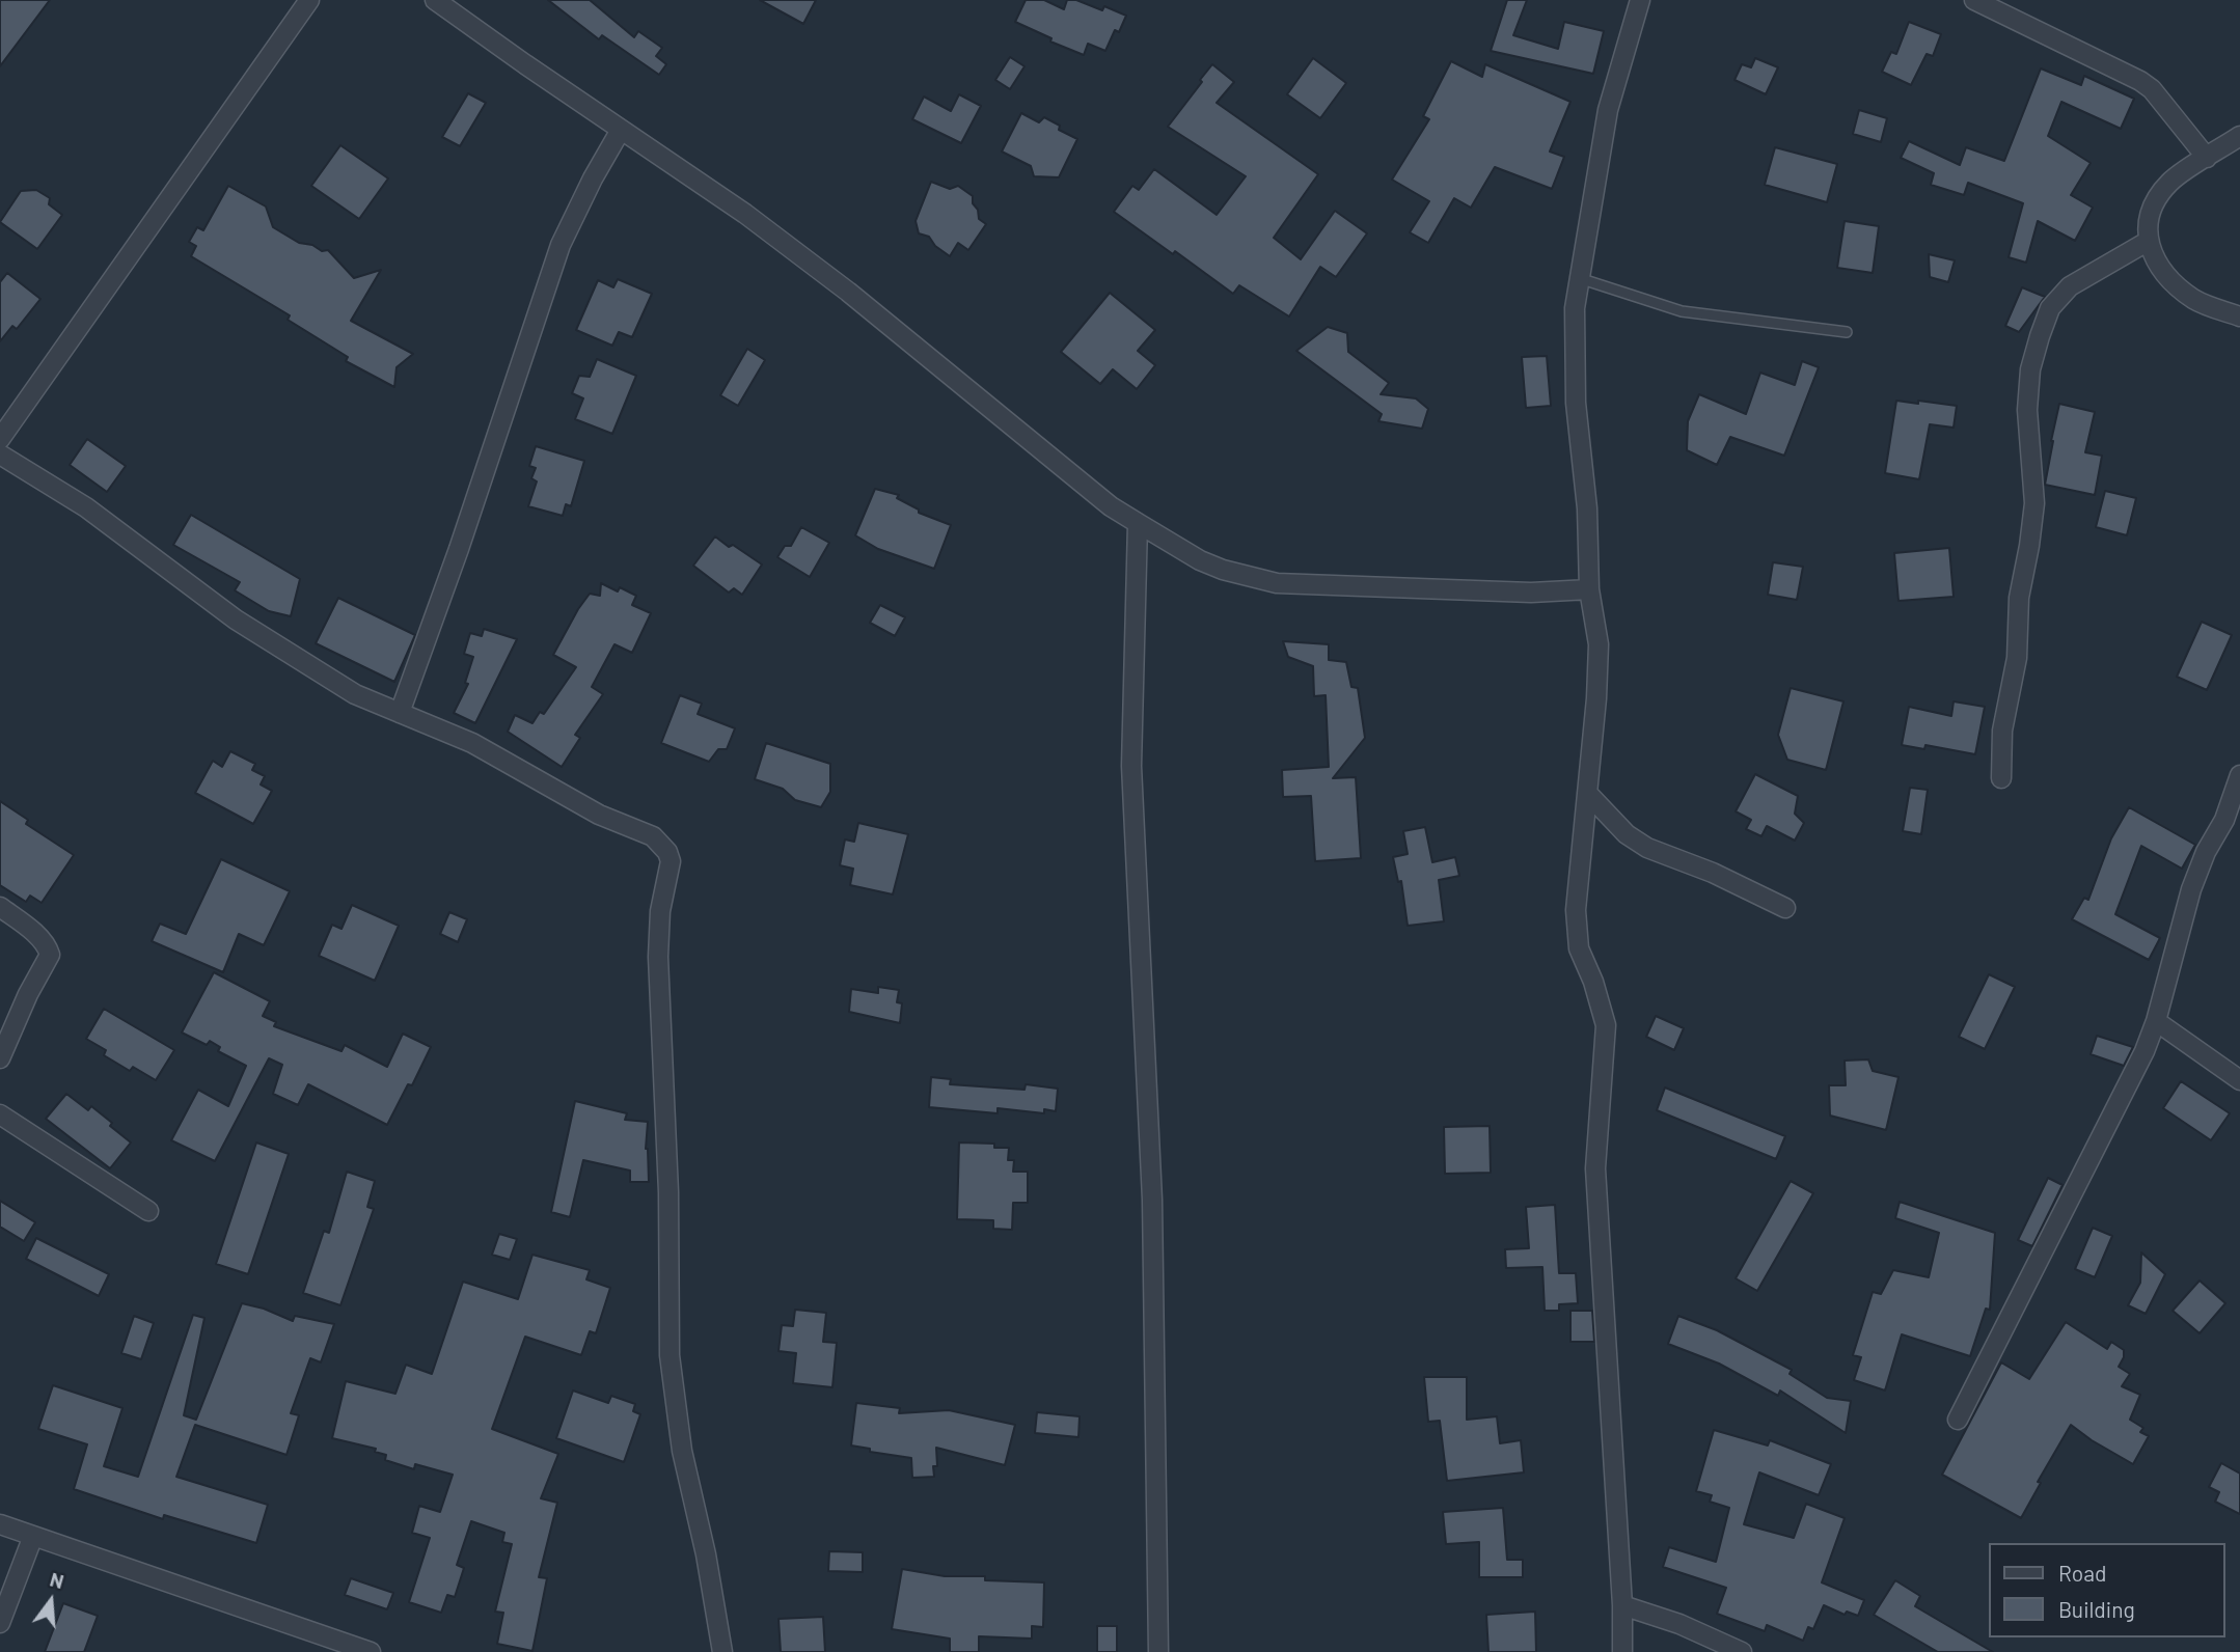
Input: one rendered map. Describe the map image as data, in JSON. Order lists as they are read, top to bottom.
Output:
{
  "legend": ["Road", "Building"],
  "north": "top"
}
